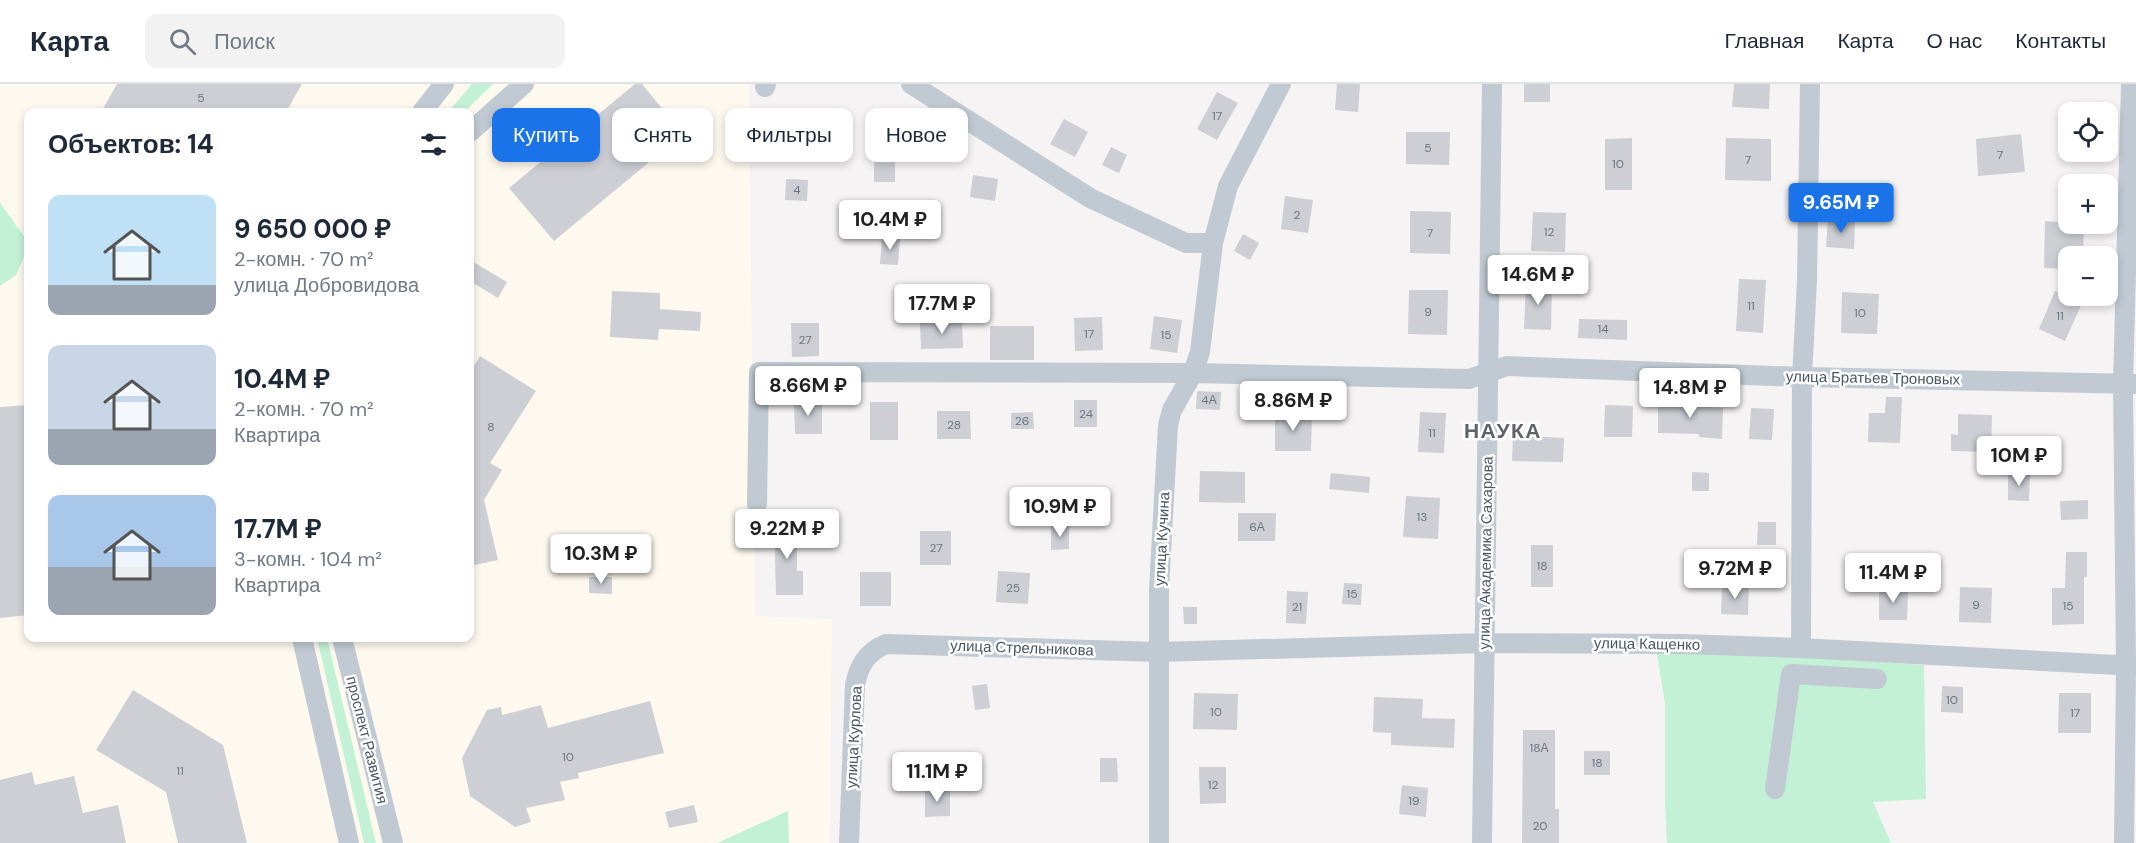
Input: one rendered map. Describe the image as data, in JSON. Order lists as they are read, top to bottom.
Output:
{
  "streets": {
    "street": [
      "улица Братьев Троновых",
      "улица Кучина",
      "улица Академика Сахарова",
      "улица Кащенко",
      "улица Стрельникова",
      "улица Курлова",
      "проспект Развития"
    ]
  },
  "crossings": [
    ["улица Братьев Троновых", "улица Кучина"],
    ["улица Братьев Троновых", "улица Академика Сахарова"],
    ["улица Кучина", "улица Кащенко"],
    ["улица Кучина", "улица Стрельникова"],
    ["улица Академика Сахарова", "улица Кащенко"],
    ["улица Кащенко", "улица Стрельникова"],
    ["улица Стрельникова", "улица Курлова"]
  ],
  "districts": ["НАУКА"],
  "house_numbers": [
    "5",
    "17",
    "5",
    "7",
    "7",
    "10",
    "4",
    "2",
    "12",
    "7",
    "11",
    "9",
    "10",
    "11",
    "14",
    "17",
    "15",
    "27",
    "4А",
    "24",
    "26",
    "28",
    "8",
    "11",
    "13",
    "6А",
    "27",
    "18",
    "25",
    "15",
    "9",
    "15",
    "21",
    "10",
    "10",
    "17",
    "18А",
    "10",
    "18",
    "11",
    "12",
    "19",
    "20"
  ],
  "page": {
    "header": "Карта",
    "search": "Поиск",
    "nav": [
      "Главная",
      "Карта",
      "О нас",
      "Контакты"
    ],
    "map_buttons": ["+", "−"],
    "chip": [
      "Купить",
      "Снять",
      "Фильтры",
      "Новое"
    ],
    "heading": "Объектов: 14",
    "list": [
      {
        "name": "9 650 000 ₽",
        "note": "2-комн. · 70 m² · улица Добровидова"
      },
      {
        "name": "10.4M ₽",
        "note": "2-комн. · 70 m² · Квартира"
      },
      {
        "name": "17.7M ₽",
        "note": "3-комн. · 104 m² · Квартира"
      }
    ],
    "price": [
      "9.65M ₽",
      "10.4M ₽",
      "14.6M ₽",
      "17.7M ₽",
      "8.66M ₽",
      "14.8M ₽",
      "8.86M ₽",
      "10M ₽",
      "10.9M ₽",
      "9.22M ₽",
      "10.3M ₽",
      "9.72M ₽",
      "11.4M ₽",
      "11.1M ₽"
    ]
  }
}
